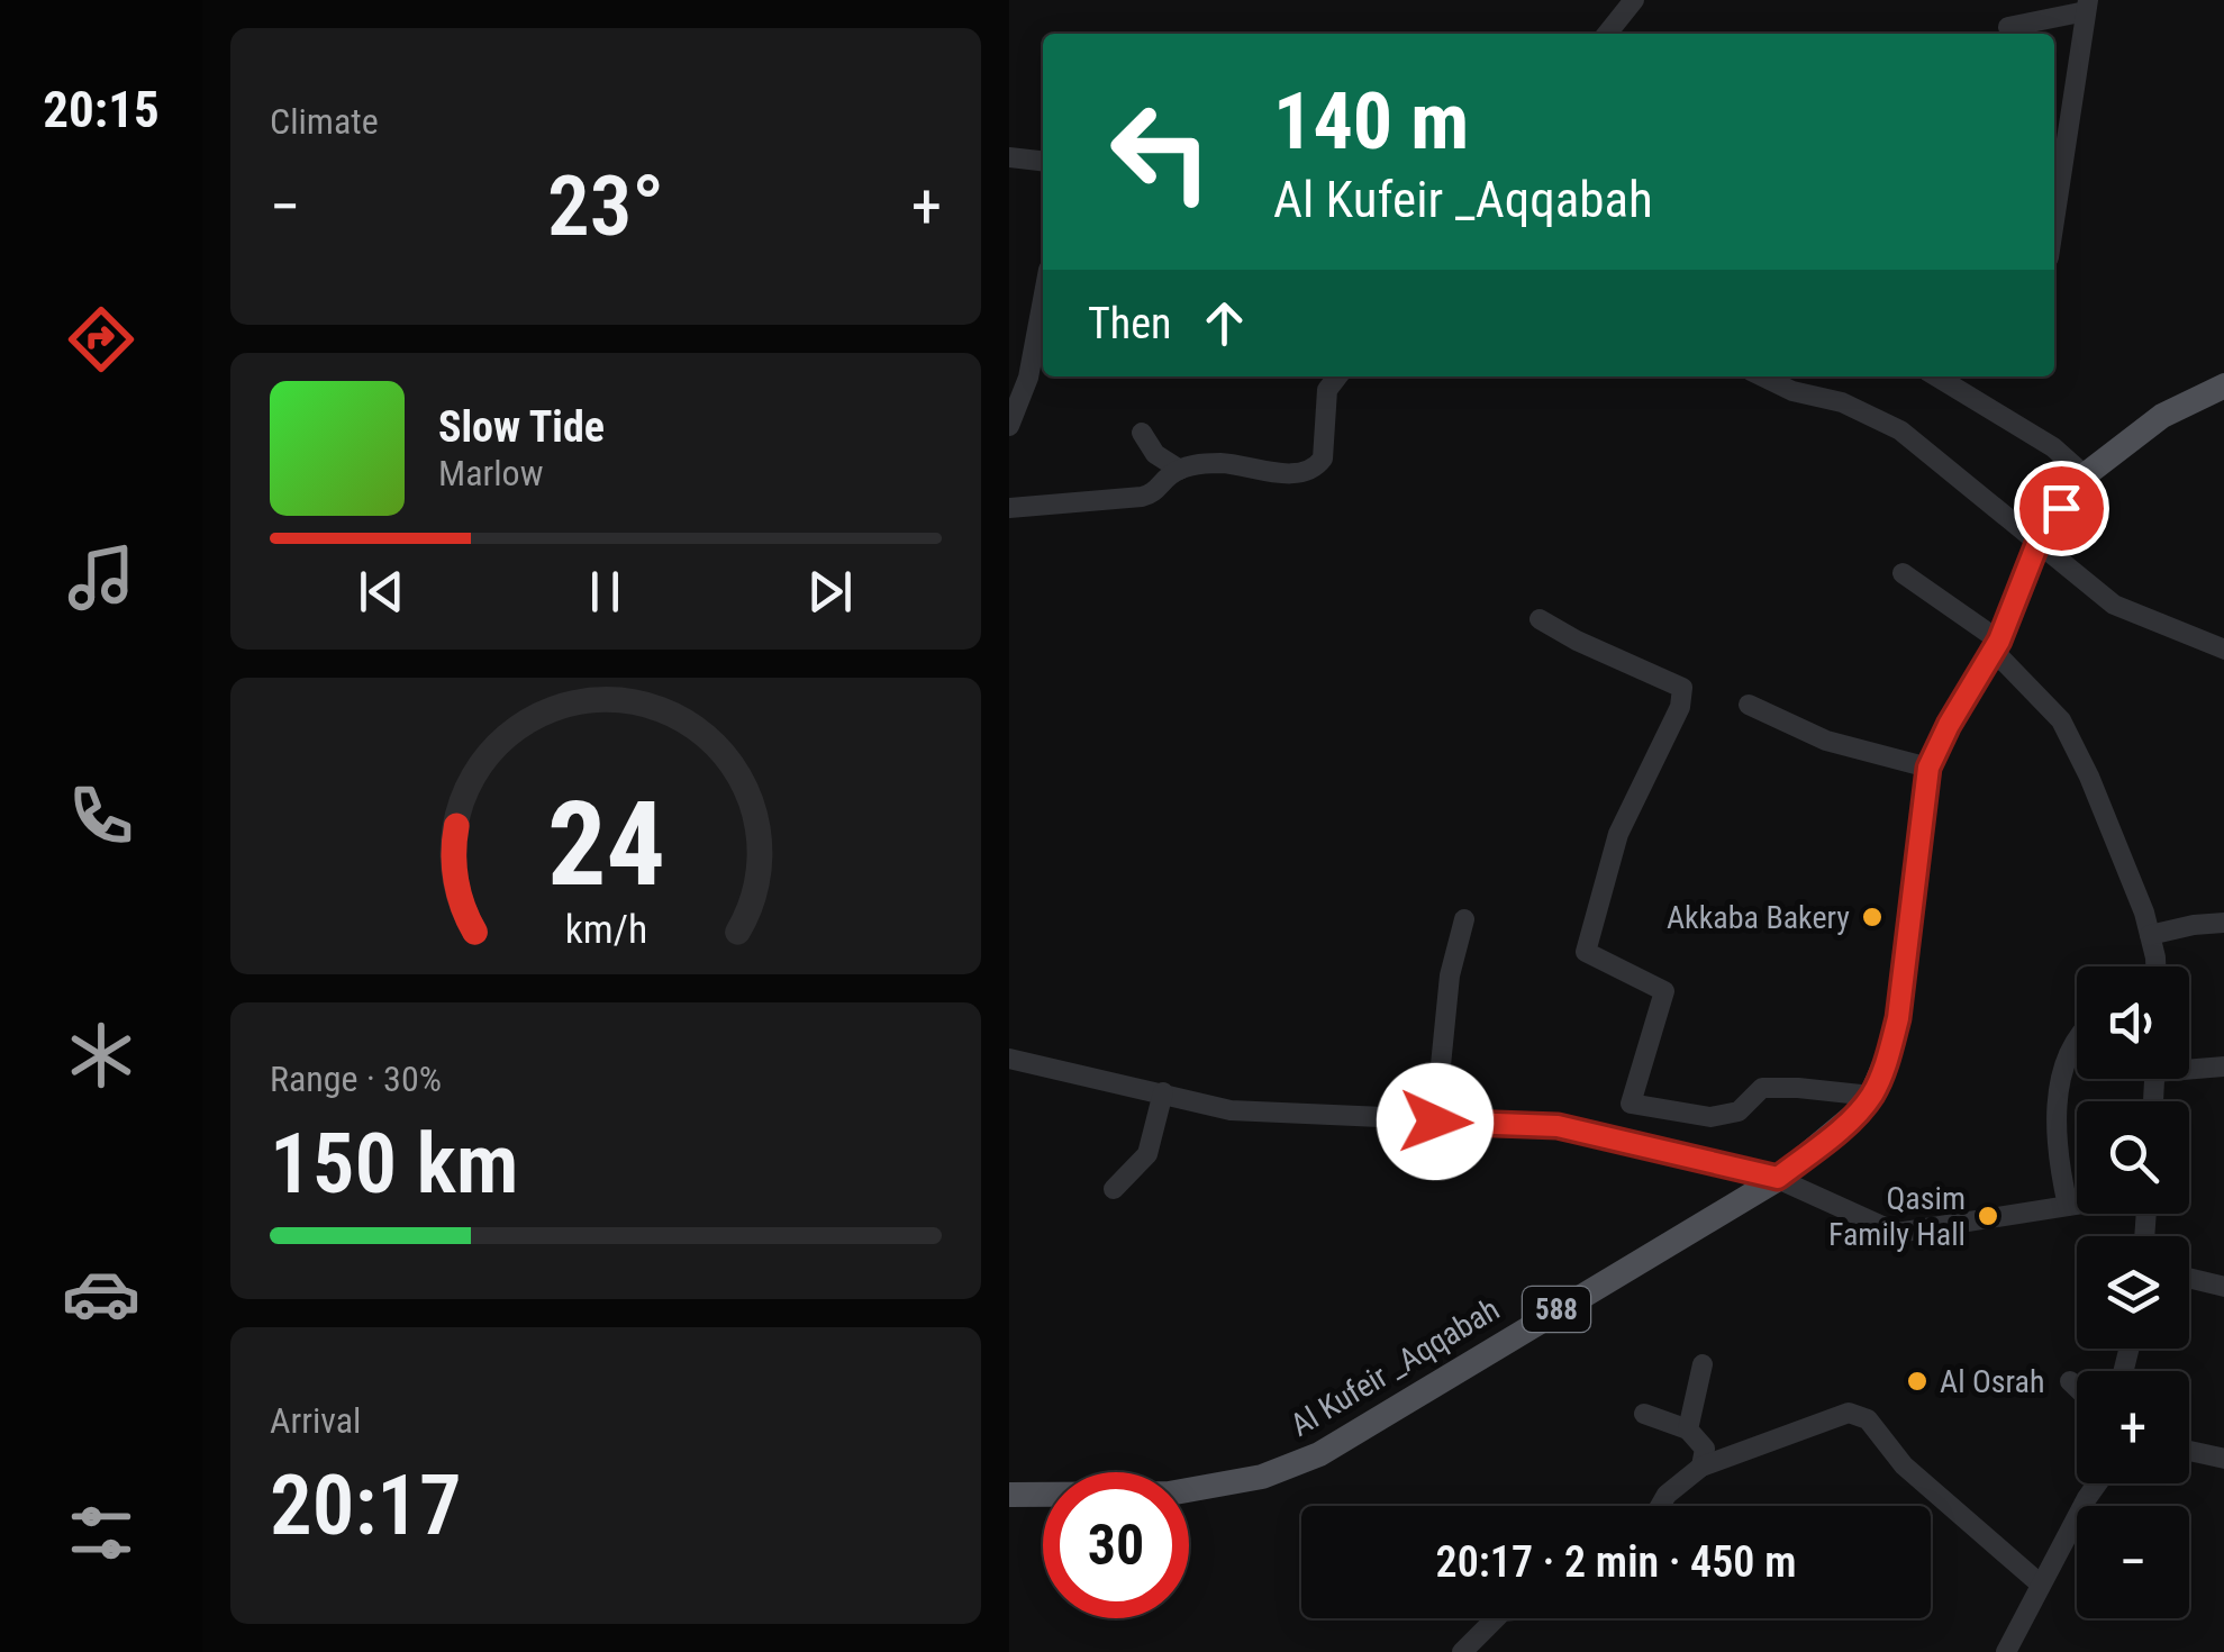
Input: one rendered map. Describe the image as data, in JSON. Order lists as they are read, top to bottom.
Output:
{
  "streets": {
    "main road": ["588", "Al Kufeir _Aqqabah"]
  },
  "crossings": [
    ["588", "Al Kufeir _Aqqabah"]
  ],
  "places": ["Akkaba Bakery", "Qasim Family Hall", "Al Osrah"],
  "page": {
    "tabs": "20:15",
    "tile": [
      "Climate",
      ["Range · 30%", "150 km"],
      ["Arrival", "20:17"]
    ],
    "turn": ["140 m", "Al Kufeir _Aqqabah"],
    "heat": ["−", "23°", "+"],
    "then": "Then",
    "song": ["Slow Tide", "Marlow"],
    "map_buttons": ["+", "−"],
    "limit": "30",
    "trip": "20:17 · 2 min · 450 m",
    "gauge": ["24", "km/h"]
  }
}
